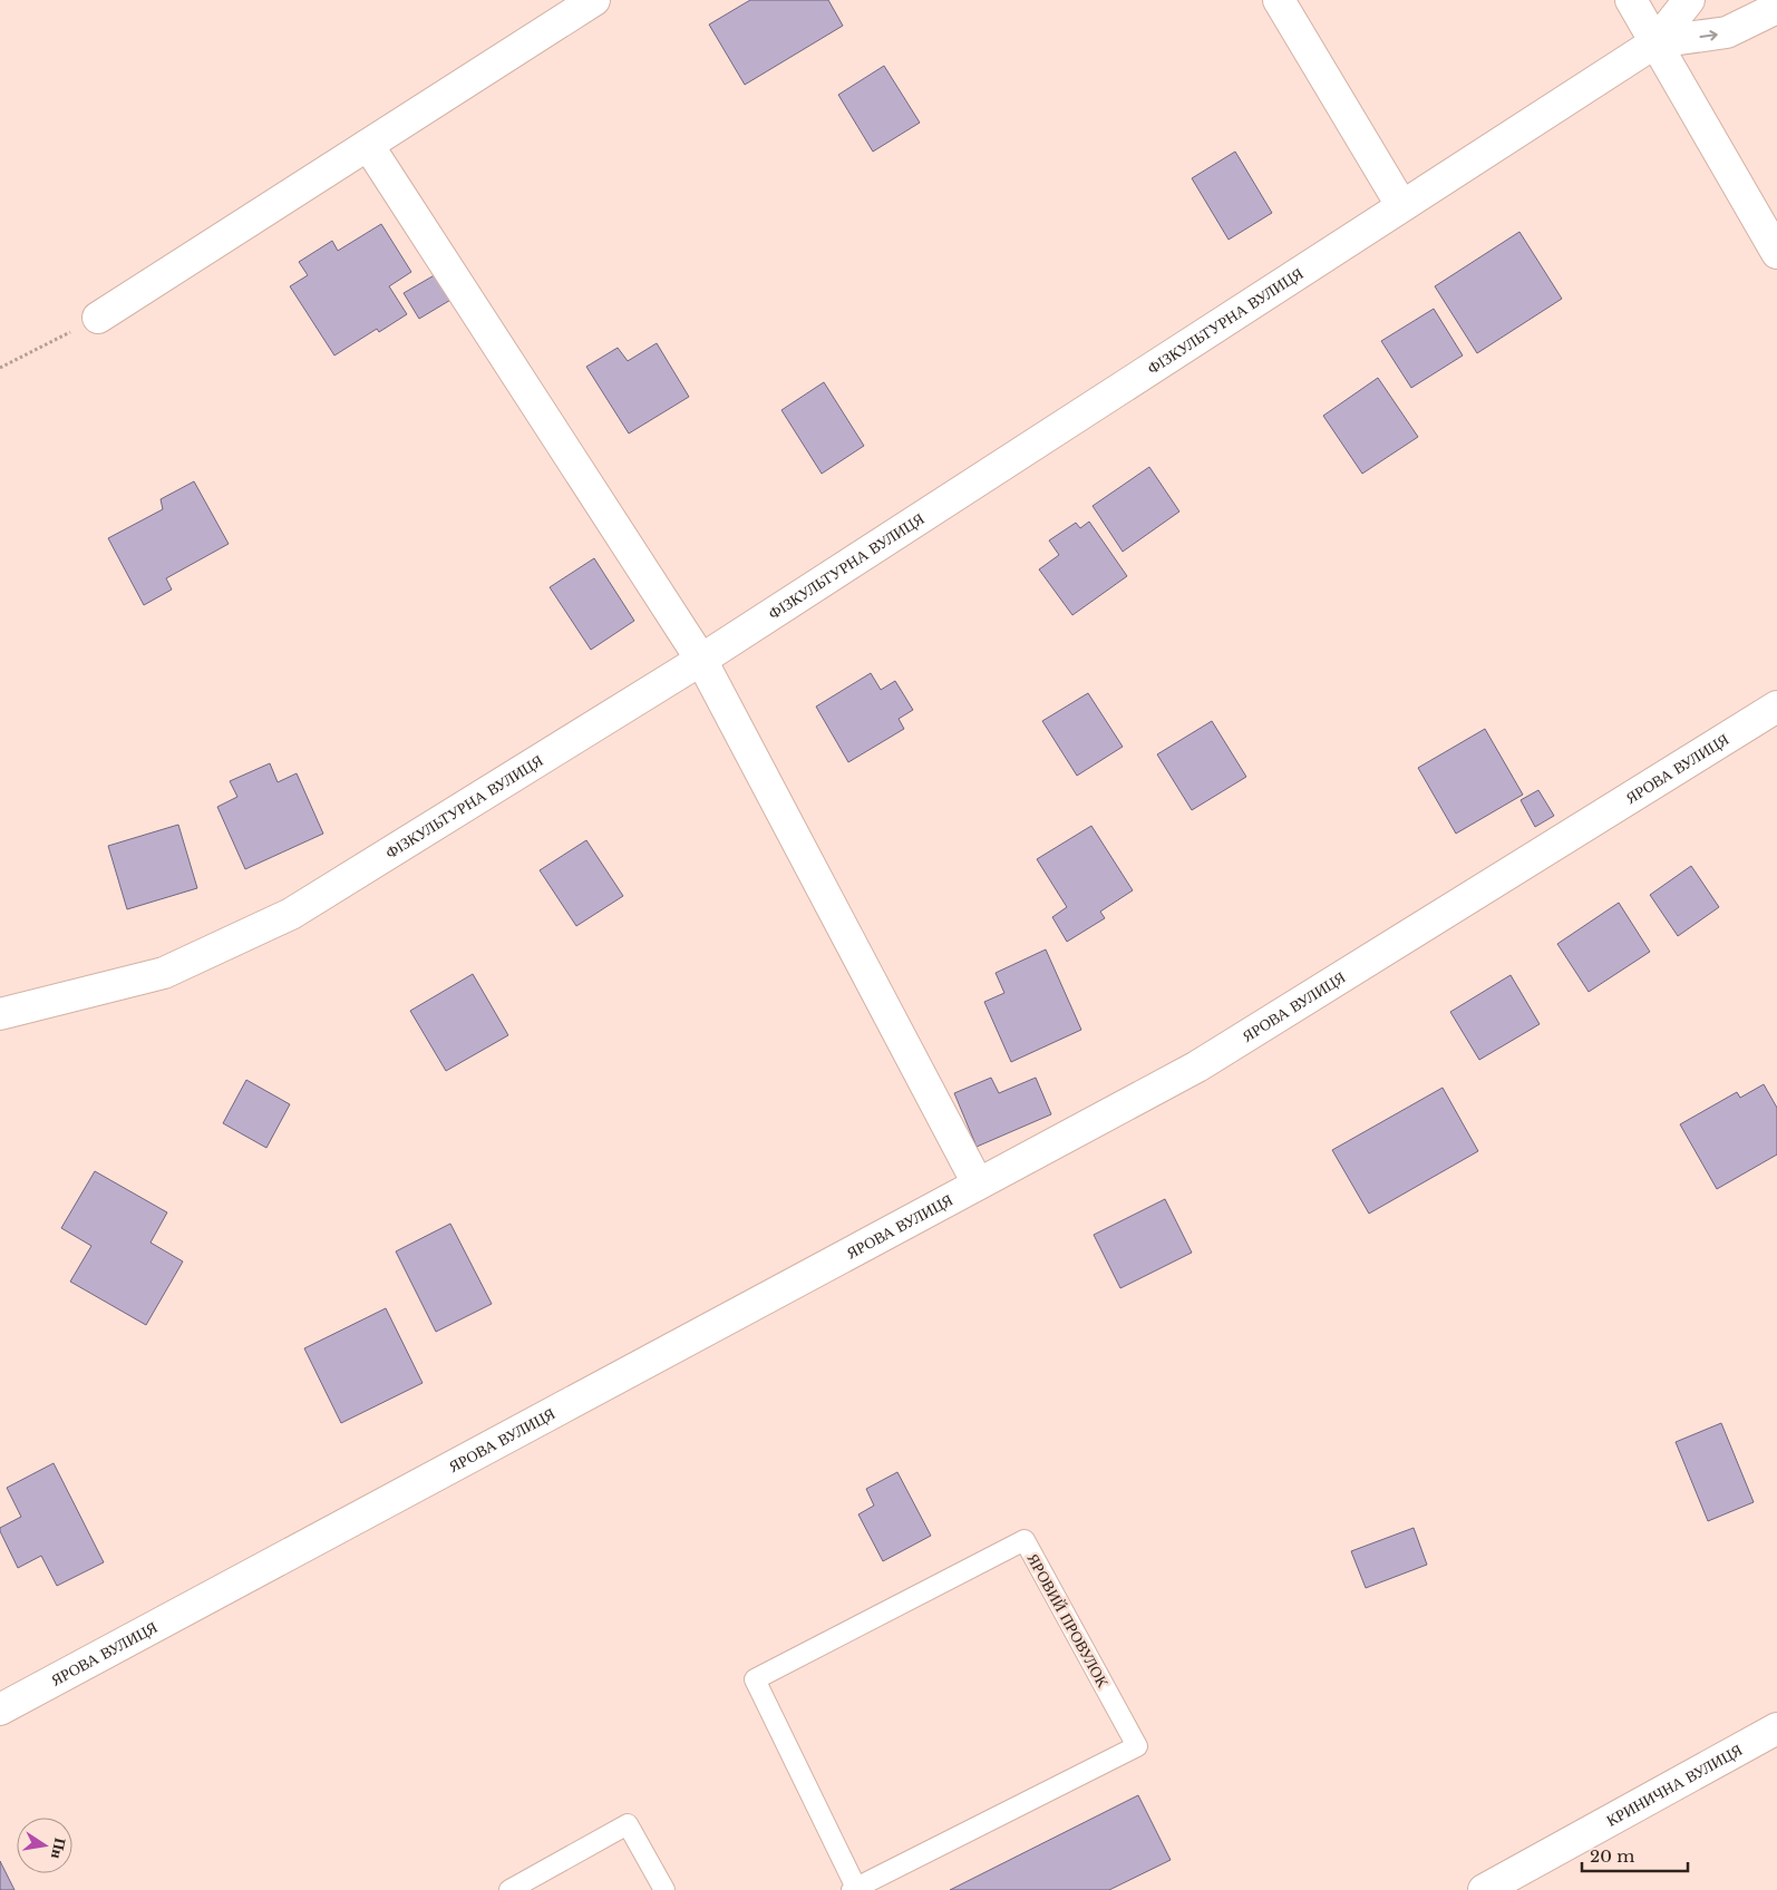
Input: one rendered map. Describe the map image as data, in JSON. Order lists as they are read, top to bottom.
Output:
{
  "streets": {
    "street": ["ФІЗКУЛЬТУРНА ВУЛИЦЯ", "ЯРОВА ВУЛИЦЯ", "КРИНИЧНА ВУЛИЦЯ"],
    "lane": ["ЯРОВИЙ ПРОВУЛОК"]
  },
  "scale_bar": "20 m",
  "north": "right"
}
